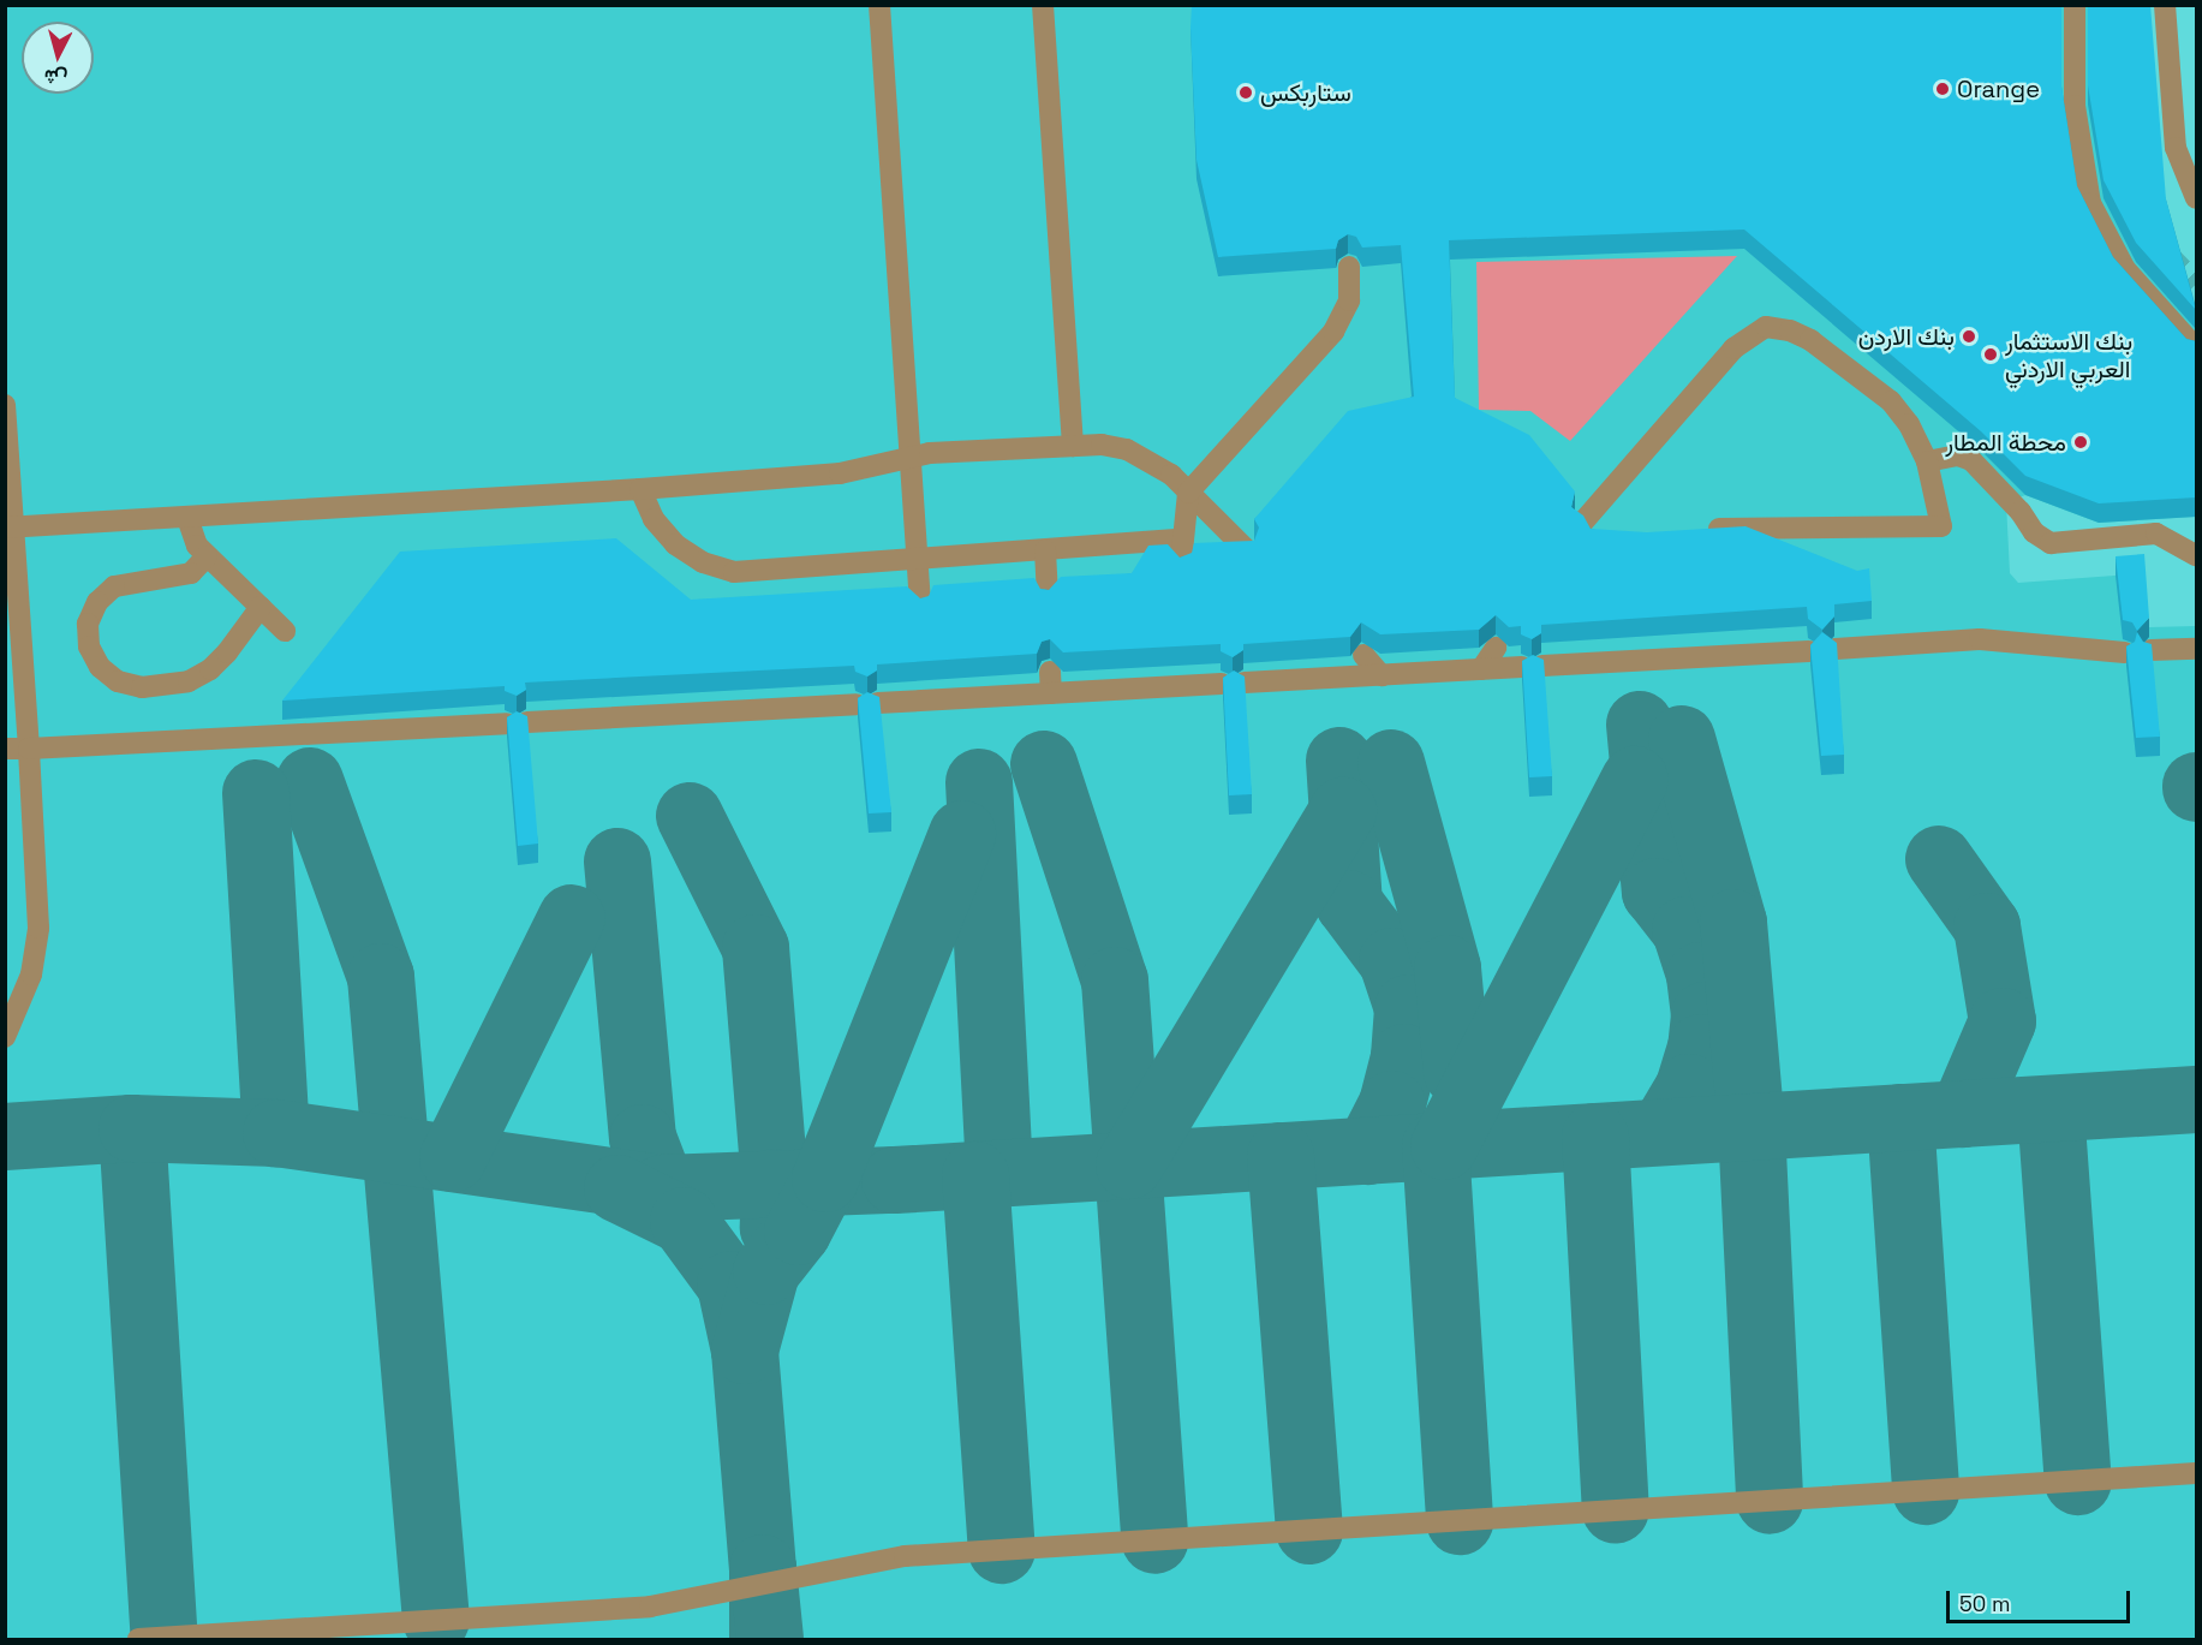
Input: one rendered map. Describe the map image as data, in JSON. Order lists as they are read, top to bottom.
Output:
{
  "places": [
    "Orange",
    "ستاربكس",
    "بنك الاردن",
    "بنك الاستثمار العربي الاردني",
    "محطة المطار"
  ],
  "scale_bar": "50 m",
  "north": "bottom"
}
